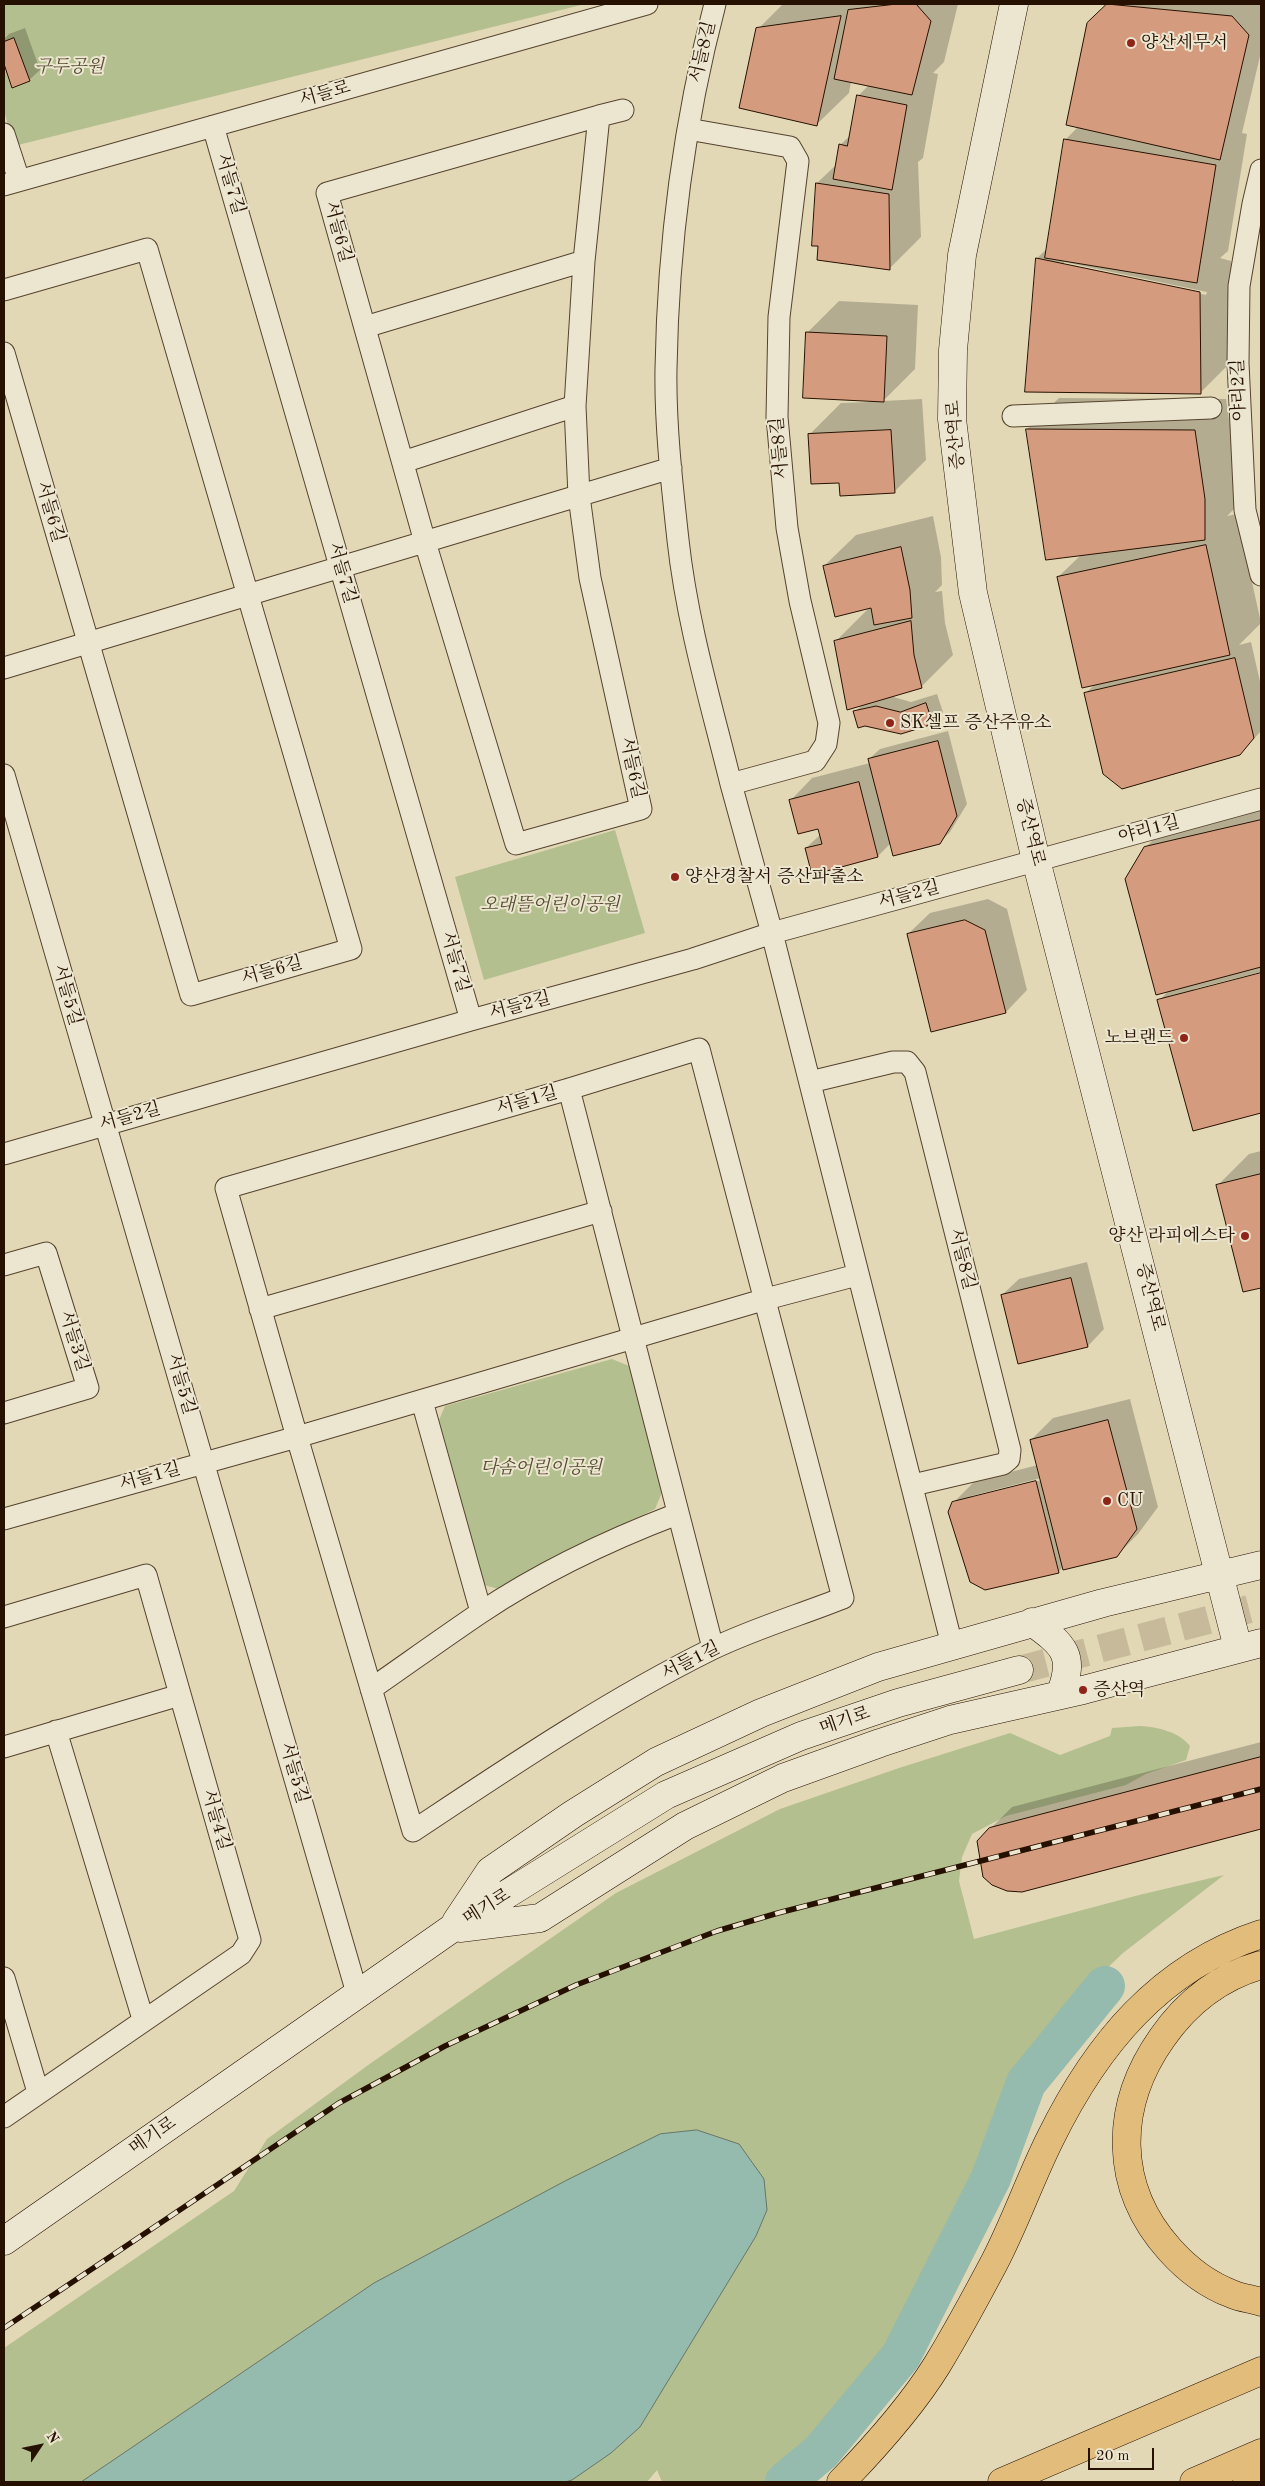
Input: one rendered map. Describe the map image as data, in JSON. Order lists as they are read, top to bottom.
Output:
{
  "streets": {
    "street": [
      "서들8길",
      "서들로",
      "서들7길",
      "서들6길",
      "야리2길",
      "증산역로",
      "야리1길",
      "서들2길",
      "서들5길",
      "서들1길",
      "서들3길",
      "메기로",
      "서들4길"
    ]
  },
  "crossings": [
    ["서들8길", "서들2길"],
    ["서들8길", "서들1길"],
    ["서들로", "서들7길"],
    ["서들7길", "서들2길"],
    ["증산역로", "야리1길"],
    ["증산역로", "서들2길"],
    ["야리1길", "서들2길"],
    ["서들2길", "서들5길"],
    ["서들5길", "서들1길"],
    ["서들5길", "메기로"]
  ],
  "parks": ["구두공원", "오래뜰어린이공원", "다솜어린이공원"],
  "places": [
    "양산세무서",
    "SK셀프 증산주유소",
    "양산경찰서 증산파출소",
    "노브랜드",
    "양산 라피에스타",
    "CU",
    "증산역"
  ],
  "scale_bar": "20 m",
  "north": "top right"
}
